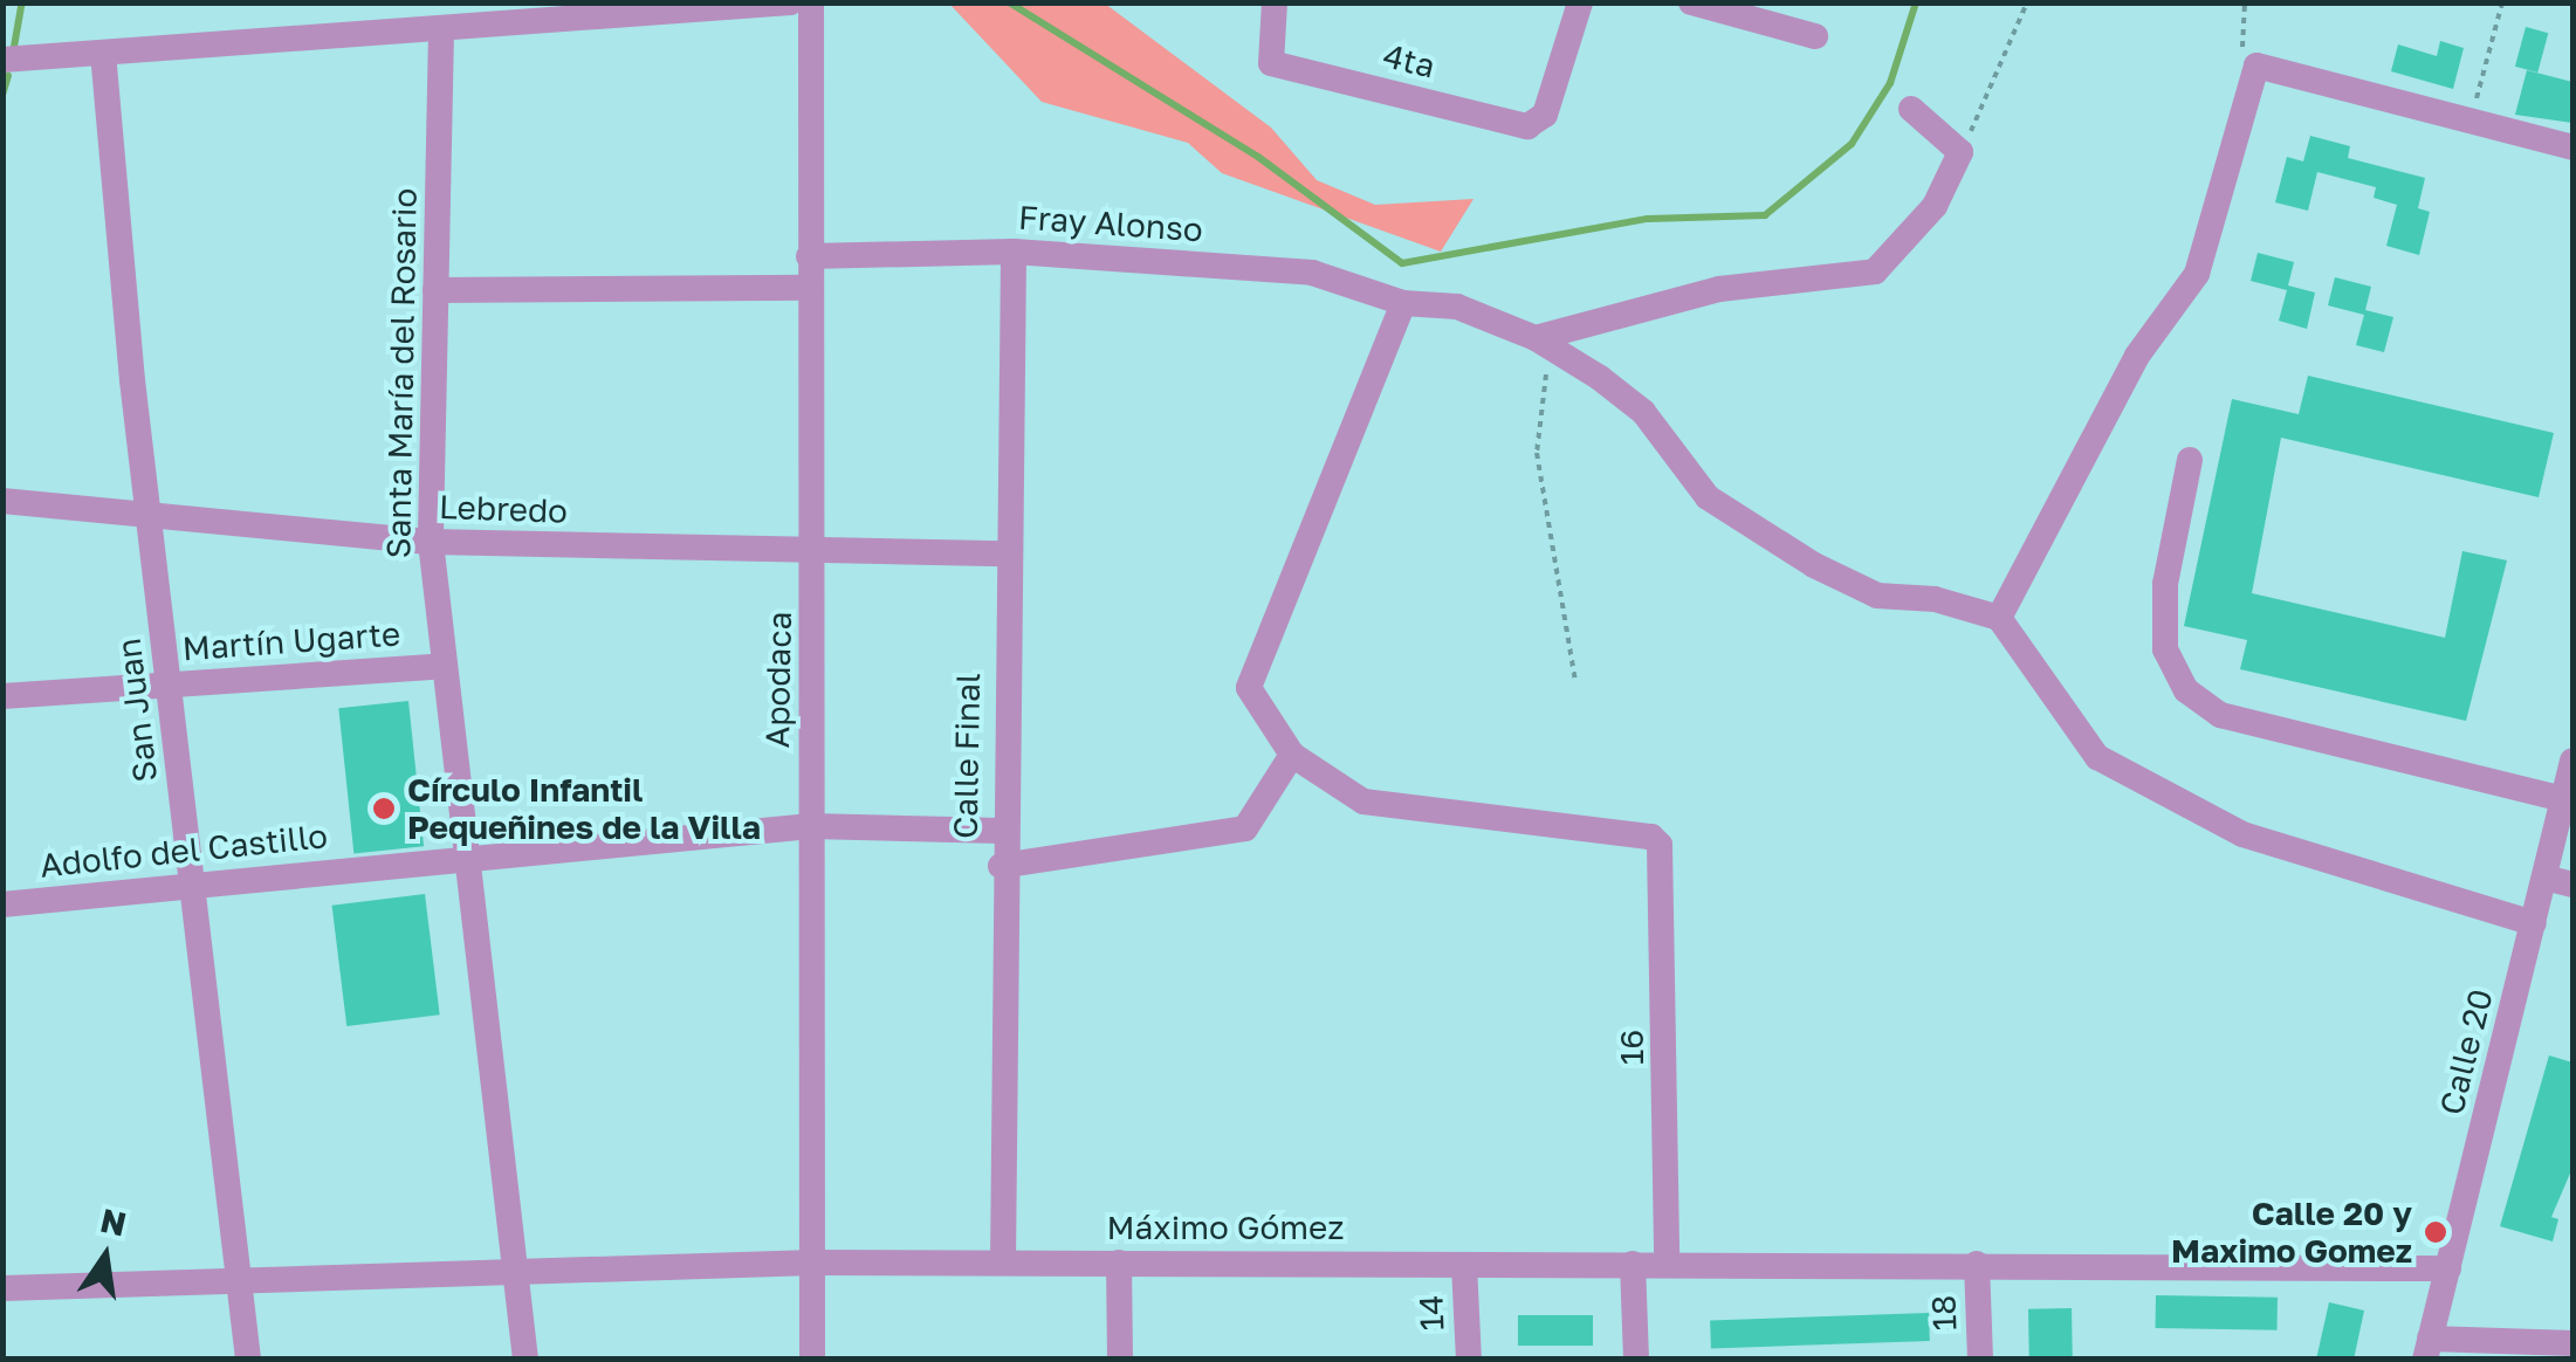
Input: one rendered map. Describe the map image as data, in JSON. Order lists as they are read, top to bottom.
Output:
{
  "streets": {
    "street": [
      "4ta",
      "Fray Alonso",
      "Santa María del Rosario",
      "Lebredo",
      "Martín Ugarte",
      "Apodaca",
      "San Juan",
      "Calle Final",
      "Adolfo del Castillo",
      "16",
      "Calle 20",
      "Máximo Gómez",
      "14",
      "18"
    ]
  },
  "crossings": [
    ["Fray Alonso", "Apodaca"],
    ["Fray Alonso", "Calle Final"],
    ["Santa María del Rosario", "Lebredo"],
    ["Santa María del Rosario", "Martín Ugarte"],
    ["Santa María del Rosario", "Adolfo del Castillo"],
    ["Santa María del Rosario", "Máximo Gómez"],
    ["Lebredo", "Apodaca"],
    ["Lebredo", "San Juan"],
    ["Lebredo", "Calle Final"],
    ["Martín Ugarte", "San Juan"],
    ["Apodaca", "Adolfo del Castillo"],
    ["Apodaca", "Máximo Gómez"],
    ["San Juan", "Adolfo del Castillo"],
    ["San Juan", "Máximo Gómez"],
    ["Calle Final", "Adolfo del Castillo"],
    ["Calle Final", "Máximo Gómez"],
    ["16", "Máximo Gómez"],
    ["Calle 20", "Máximo Gómez"],
    ["Máximo Gómez", "14"],
    ["Máximo Gómez", "18"]
  ],
  "places": ["Círculo Infantil Pequeñines de la Villa", "Calle 20 y Maximo Gomez"],
  "north": "top"
}
